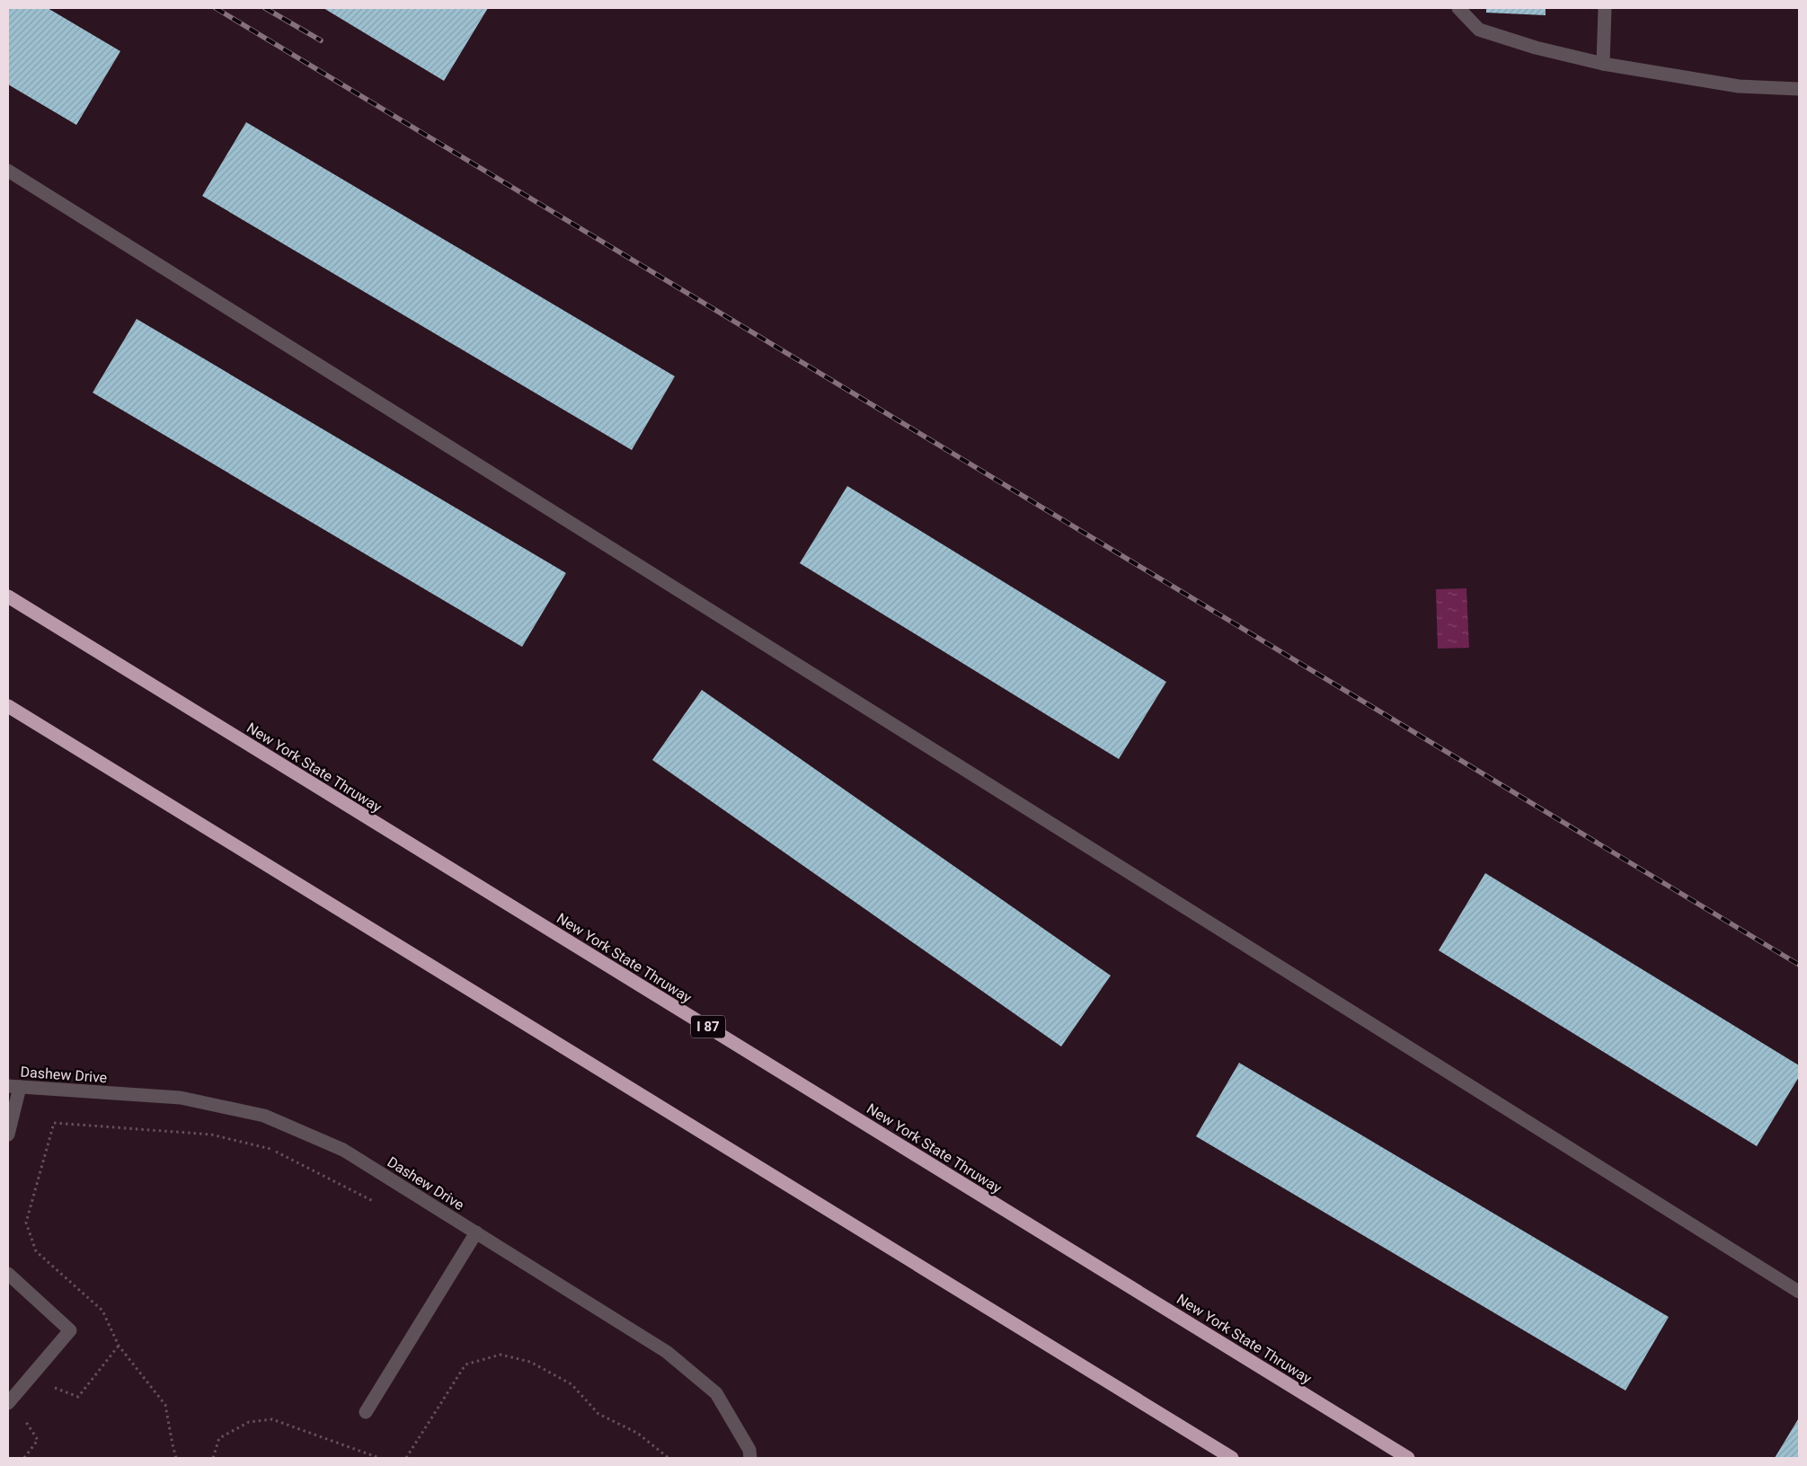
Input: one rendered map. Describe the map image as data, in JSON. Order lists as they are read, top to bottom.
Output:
{
  "streets": {
    "highway": ["New York State Thruway", "I 87"],
    "street": ["Dashew Drive"]
  }
}
